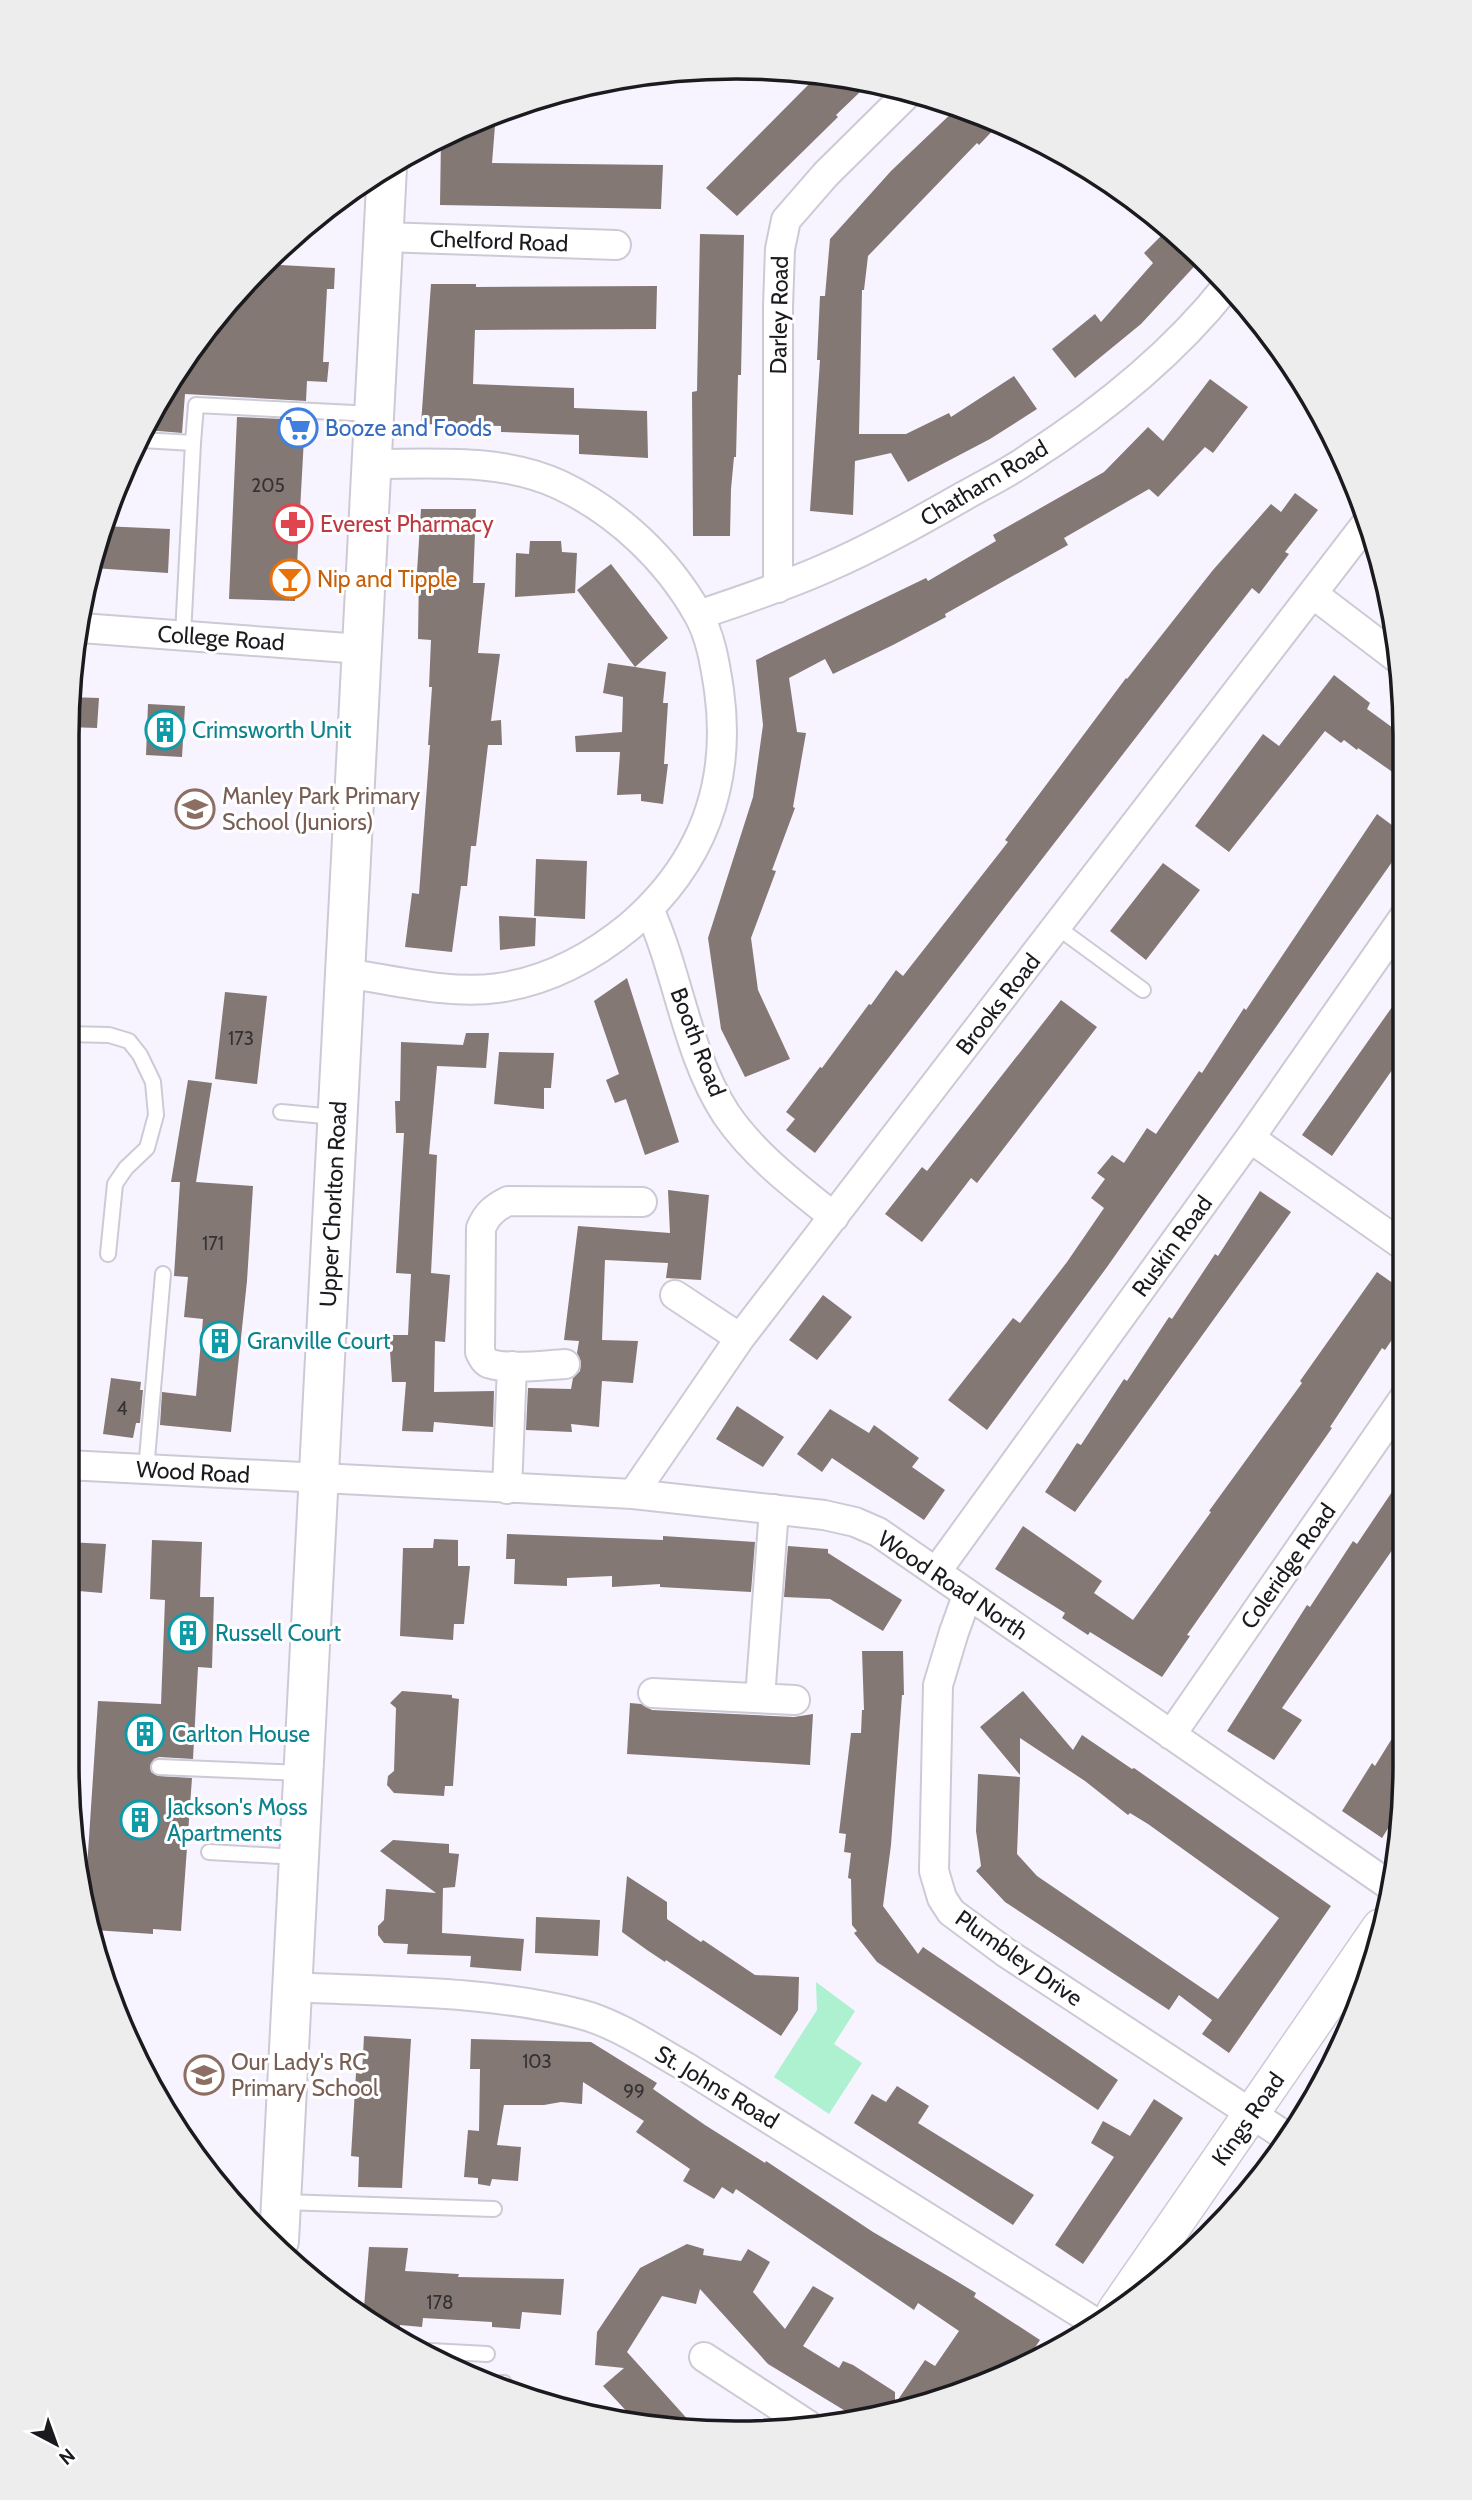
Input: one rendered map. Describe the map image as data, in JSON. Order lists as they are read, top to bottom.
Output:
{
  "streets": {
    "main road": ["Upper Chorlton Road"],
    "street": [
      "Chelford Road",
      "Darley Road",
      "Chatham Road",
      "College Road",
      "Brooks Road",
      "Booth Road",
      "Ruskin Road",
      "Wood Road",
      "Coleridge Road",
      "Wood Road North",
      "Plumbley Drive",
      "St. Johns Road",
      "Kings Road"
    ]
  },
  "crossings": [
    ["Chelford Road", "Upper Chorlton Road"],
    ["Darley Road", "Chatham Road"],
    ["College Road", "Upper Chorlton Road"],
    ["Brooks Road", "Booth Road"],
    ["Brooks Road", "Wood Road North"],
    ["Upper Chorlton Road", "Wood Road"],
    ["Upper Chorlton Road", "Wood Road North"],
    ["Upper Chorlton Road", "St. Johns Road"],
    ["Ruskin Road", "Wood Road North"],
    ["Wood Road", "Wood Road North"],
    ["Coleridge Road", "Wood Road North"],
    ["Wood Road North", "Plumbley Drive"],
    ["Plumbley Drive", "Kings Road"]
  ],
  "places": {
    "supermarket": ["Booze and Foods"],
    "pharmacy": ["Everest Pharmacy"],
    "bar": ["Nip and Tipple"],
    "building": [
      "Crimsworth Unit",
      "Granville Court",
      "Russell Court",
      "Carlton House",
      "Jackson's Moss Apartments"
    ],
    "school or university": ["Manley Park Primary School (Juniors)", "Our Lady's RC Primary School"]
  },
  "house_numbers": [
    "205",
    "173",
    "171",
    "4",
    "103",
    "99",
    "178"
  ],
  "north": "bottom right"
}
